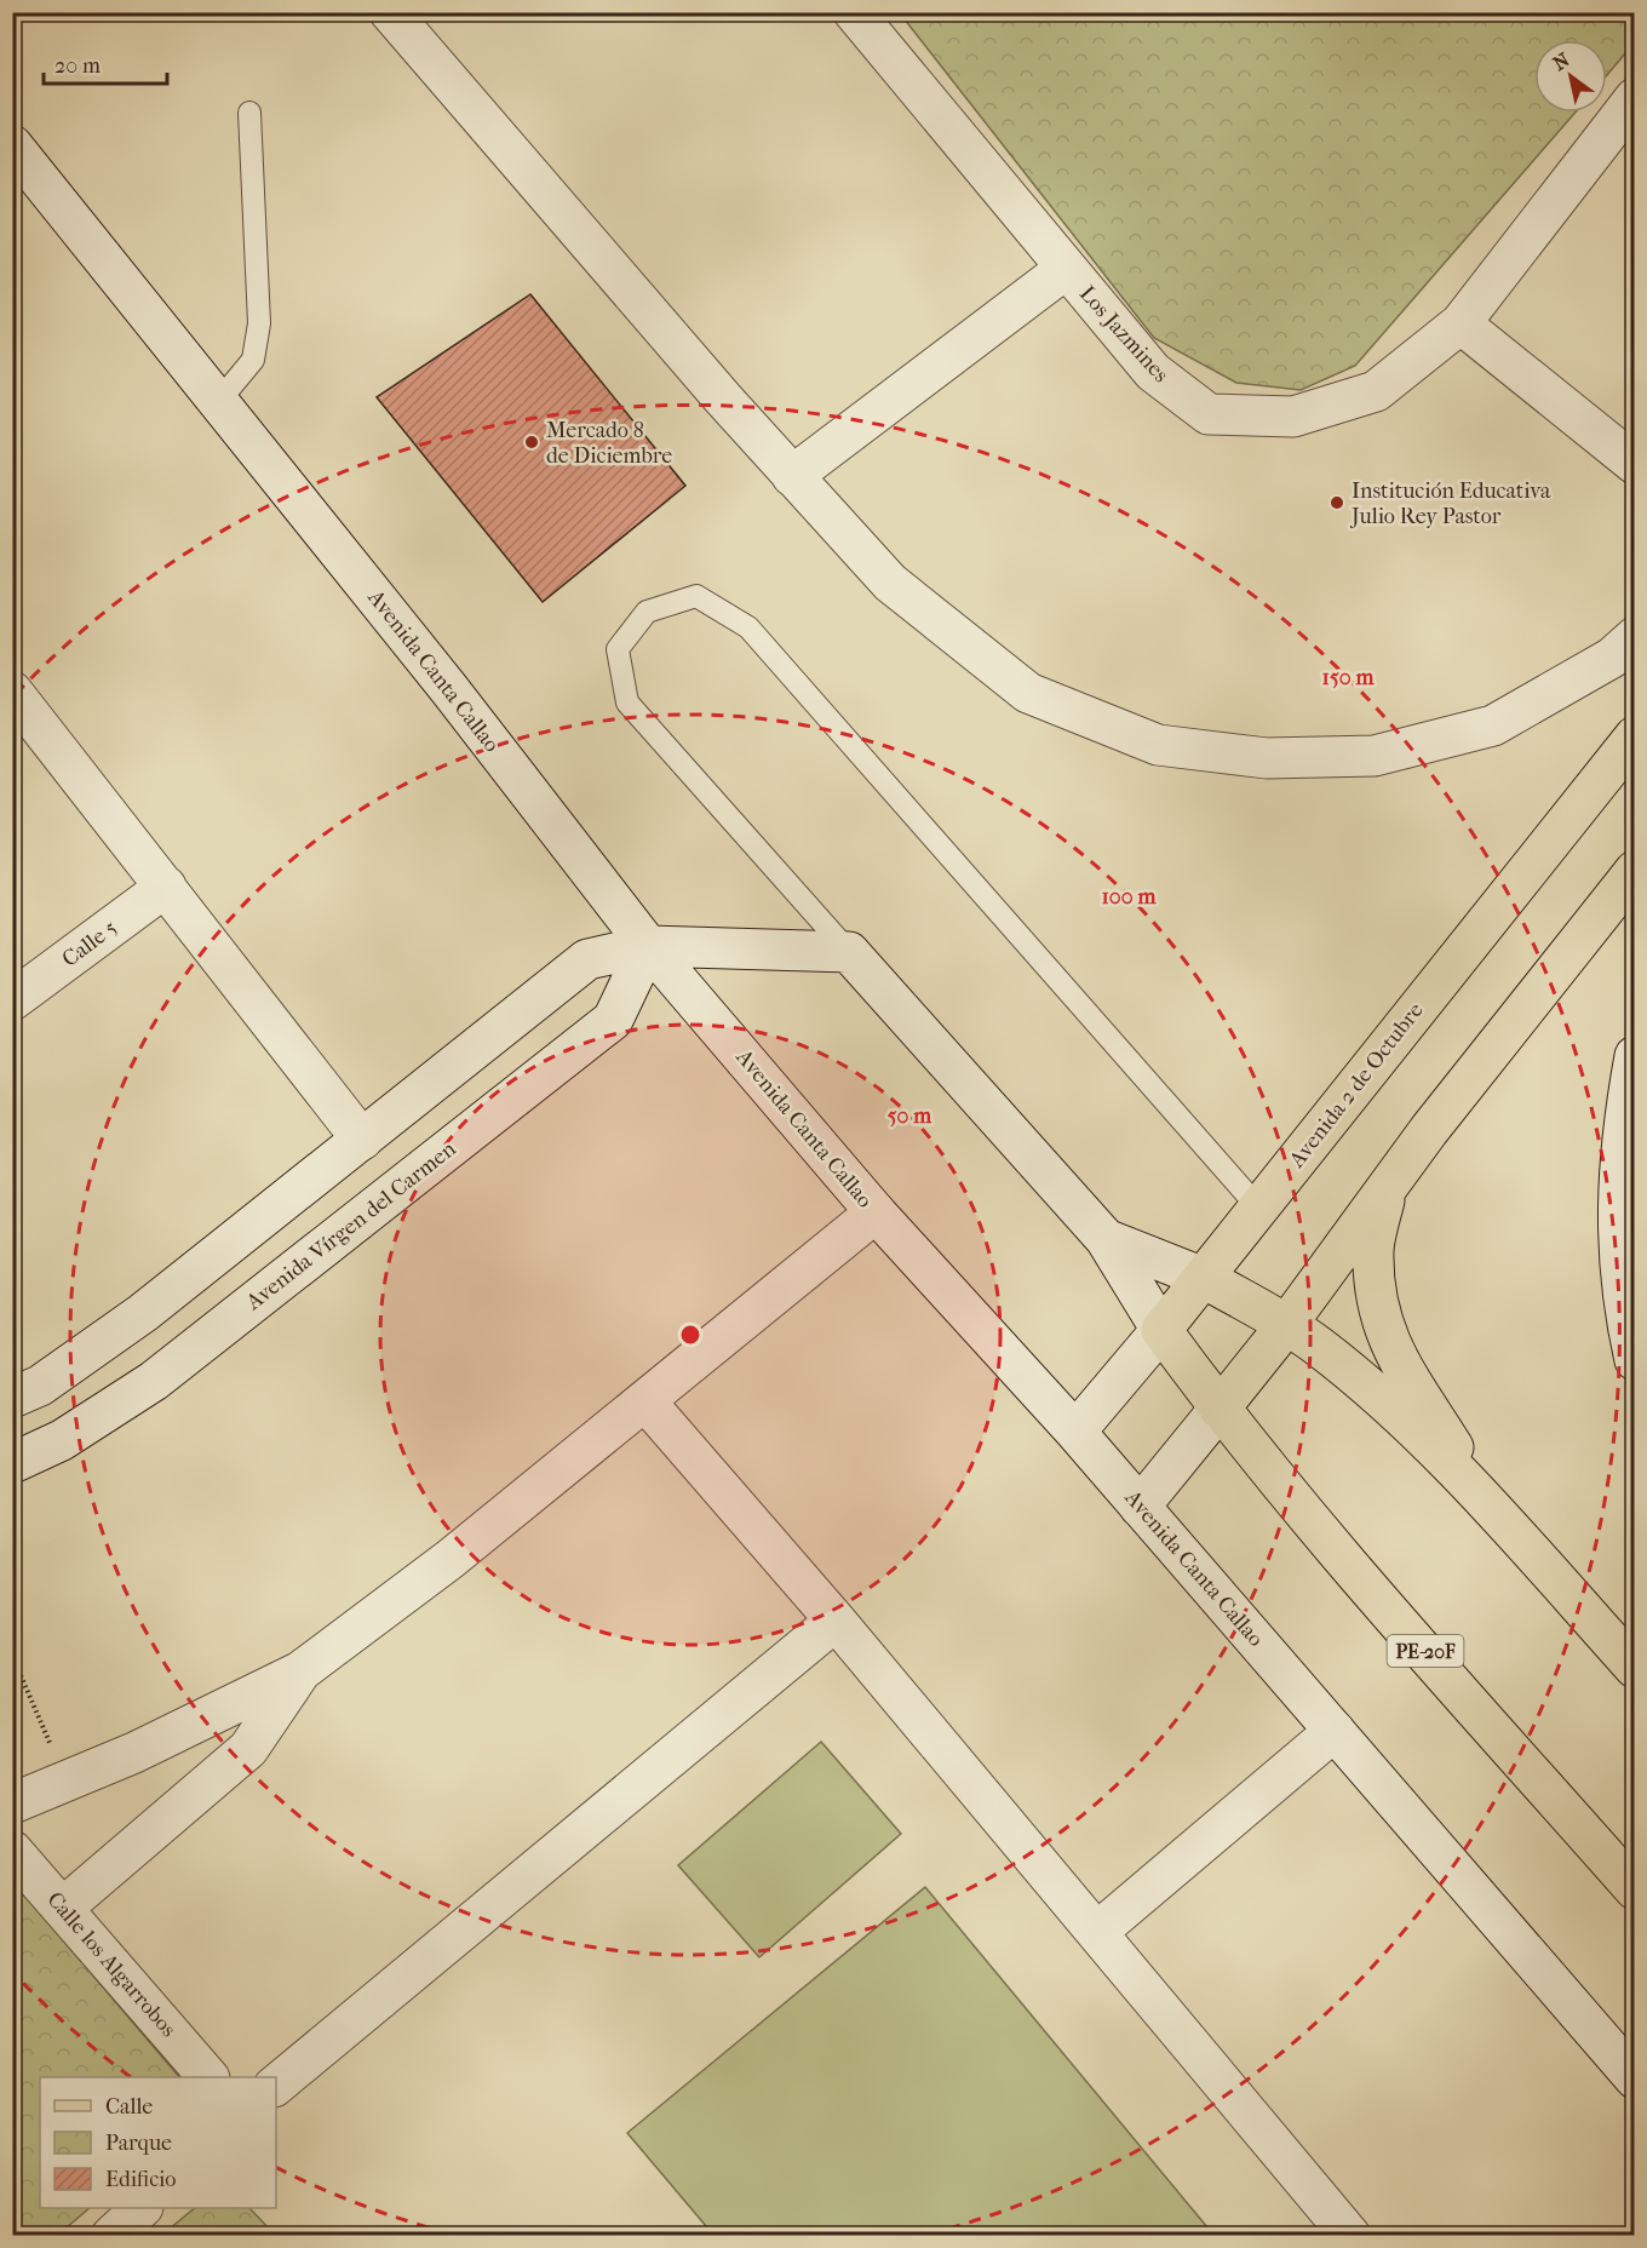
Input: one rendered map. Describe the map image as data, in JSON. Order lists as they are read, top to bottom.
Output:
{
  "streets": {
    "main road": ["Avenida 2 de Octubre", "PE-20F"],
    "street": [
      "Los Jazmines",
      "Avenida Canta Callao",
      "Calle 5",
      "Avenida Vírgen del Carmen",
      "Calle los Algarrobos"
    ]
  },
  "crossings": [
    ["Avenida Canta Callao", "Avenida 2 de Octubre"],
    ["Avenida Canta Callao", "Avenida Vírgen del Carmen"],
    ["Avenida 2 de Octubre", "PE-20F"]
  ],
  "places": ["Mercado 8 de Diciembre", "Institución Educativa Julio Rey Pastor"],
  "legend": ["Calle", "Parque", "Edificio"],
  "scale_bar": "20 m",
  "north": "top left",
  "rings": ["150 m", "100 m", "50 m"]
}
